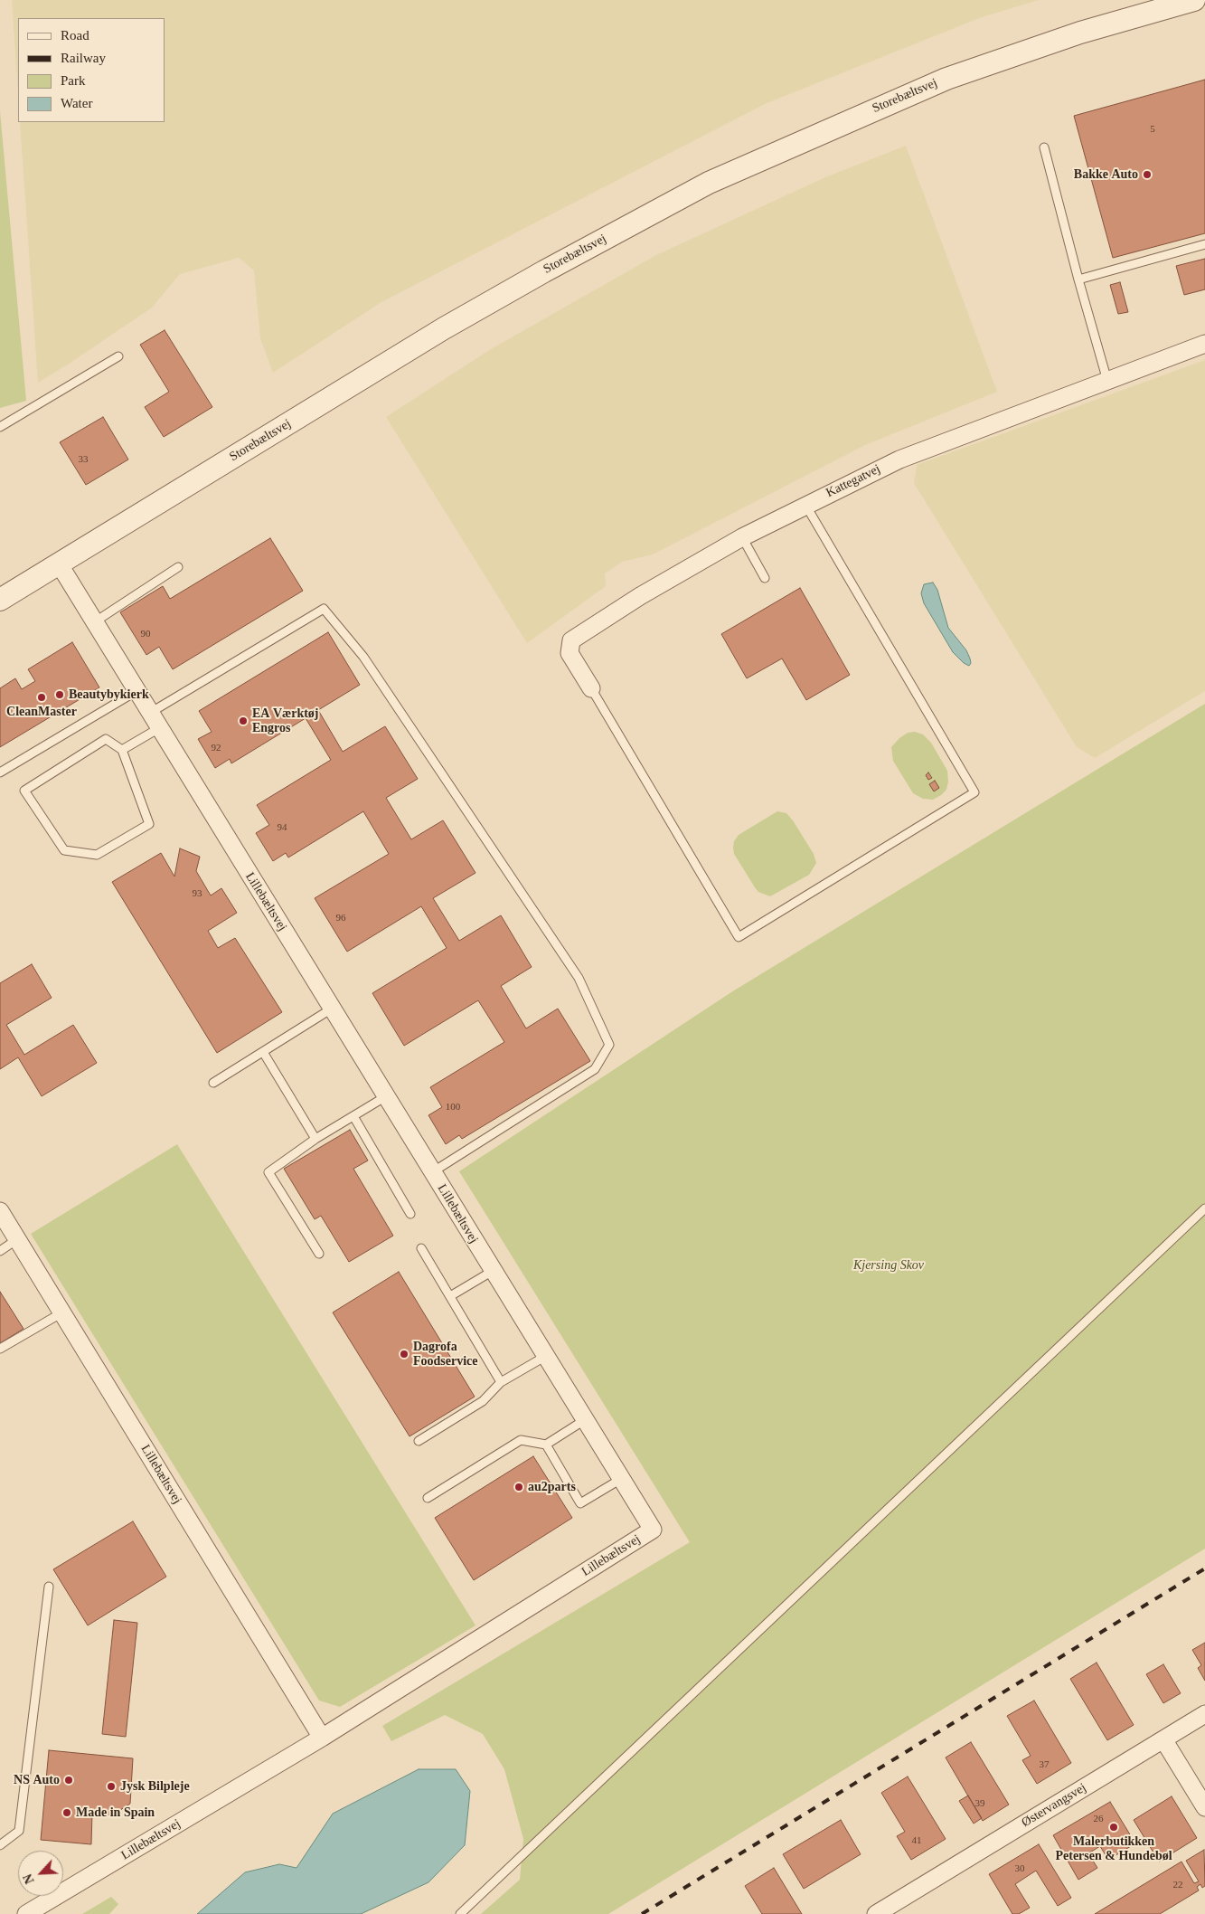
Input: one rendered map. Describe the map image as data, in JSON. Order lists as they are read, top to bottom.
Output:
{
  "streets": {
    "street": [
      "Storebæltsvej",
      "Kattegatvej",
      "Lillebæltsvej",
      "Østervangsvej"
    ]
  },
  "crossings": [
    ["Storebæltsvej", "Lillebæltsvej"]
  ],
  "parks": ["Kjersing Skov"],
  "places": [
    "Bakke Auto",
    "Beautybykierk",
    "CleanMaster",
    "EA Værktøj Engros",
    "Dagrofa Foodservice",
    "au2parts",
    "NS Auto",
    "Jysk Bilpleje",
    "Made in Spain",
    "Malerbutikken Petersen & Hundebøl"
  ],
  "house_numbers": [
    "5",
    "33",
    "90",
    "92",
    "94",
    "93",
    "96",
    "100",
    "37",
    "39",
    "26",
    "41",
    "30",
    "22"
  ],
  "legend": [
    "Road",
    "Railway",
    "Park",
    "Water"
  ],
  "north": "bottom left"
}
